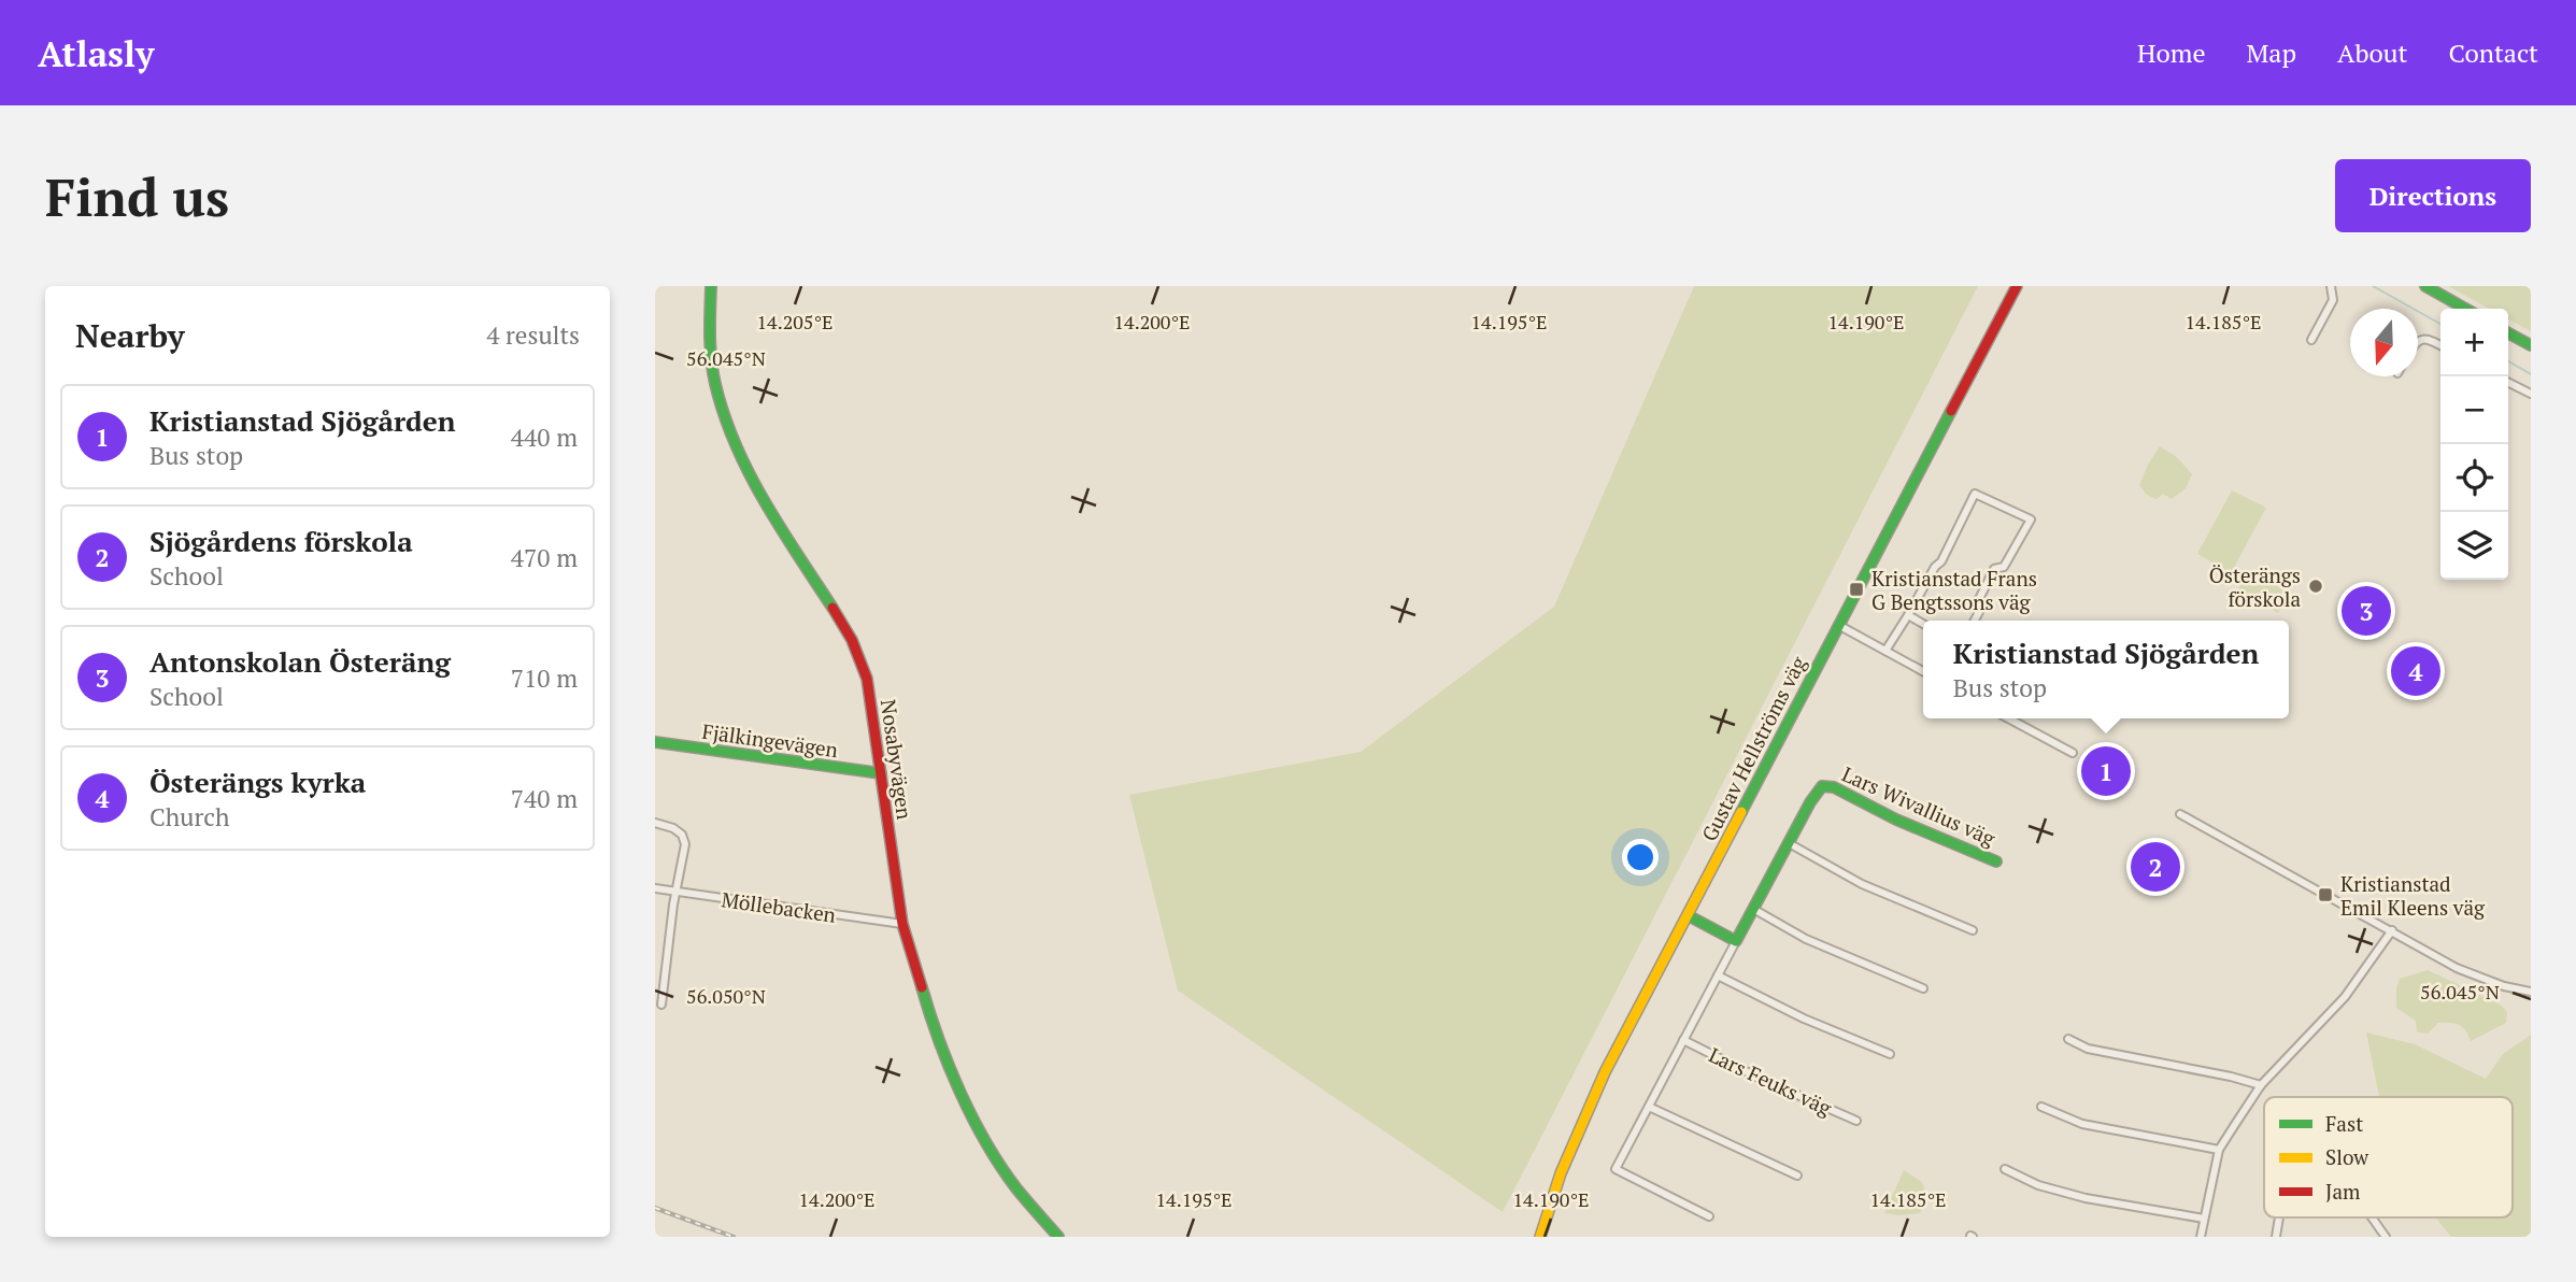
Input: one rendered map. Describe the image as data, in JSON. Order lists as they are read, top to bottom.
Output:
{
  "streets": {
    "street": [
      "Fjälkingevägen",
      "Gustav Hellströms väg",
      "Nosabyvägen",
      "Lars Wivallius väg",
      "Möllebacken",
      "Lars Feuks väg"
    ]
  },
  "crossings": [
    ["Fjälkingevägen", "Nosabyvägen"],
    ["Nosabyvägen", "Möllebacken"],
    ["Lars Wivallius väg", "Lars Feuks väg"]
  ],
  "places": {
    "other": ["Österängs förskola"],
    "transit": ["Kristianstad Frans G Bengtssons väg", "Kristianstad Emil Kleens väg"]
  },
  "legend": ["Fast", "Slow", "Jam"],
  "north": "bottom",
  "page": {
    "header": "Atlasly",
    "nav": [
      "Home",
      "Map",
      "About",
      "Contact"
    ],
    "buttons": "Directions",
    "title": "Find us",
    "heading": ["Nearby", "4 results"],
    "map_buttons": ["+", "−"],
    "list": [
      {
        "mark": "1",
        "name": "Kristianstad Sjögården",
        "note": "Bus stop",
        "value": "440 m"
      },
      {
        "mark": "2",
        "name": "Sjögårdens förskola",
        "note": "School",
        "value": "470 m"
      },
      {
        "mark": "3",
        "name": "Antonskolan Österäng",
        "note": "School",
        "value": "710 m"
      },
      {
        "mark": "4",
        "name": "Österängs kyrka",
        "note": "Church",
        "value": "740 m"
      }
    ],
    "pins": [
      "3",
      "4",
      "1",
      "2"
    ],
    "popup": ["Kristianstad Sjögården", "Bus stop"]
  },
  "coordinates": [
    "14.205°E",
    "14.200°E",
    "14.195°E",
    "14.190°E",
    "14.185°E",
    "56.045°N",
    "56.050°N"
  ]
}
